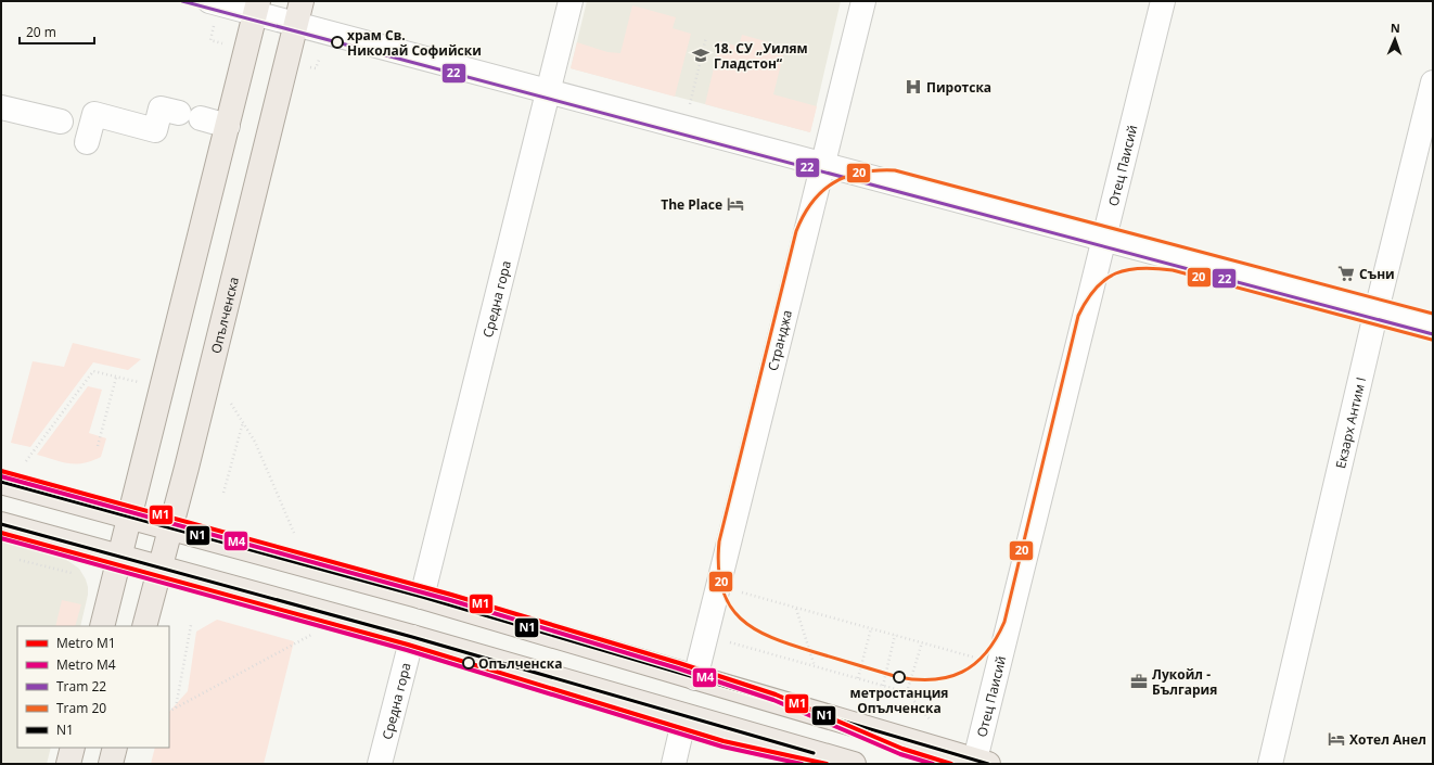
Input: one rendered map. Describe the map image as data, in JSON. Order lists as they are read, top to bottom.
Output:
{
  "streets": {
    "main road": ["Опълченска"],
    "street": [
      "Отец Паисий",
      "Средна гора",
      "Странджа",
      "Екзарх Антим I"
    ]
  },
  "places": {
    "other": ["храм Св. Николай Софийски", "Опълченска", "метростанция Опълченска"],
    "school or university": ["18. СУ „Уилям Гладстон“"],
    "hospital": ["Пиротска"],
    "hotel": ["The Place", "Хотел Анел"],
    "supermarket": ["Съни"],
    "office": ["Лукойл - България"]
  },
  "lines": [
    "tram line 22",
    "tram line 20",
    "metro line M1",
    "metro line M4",
    "transit line N1"
  ],
  "legend": [
    "Metro M1",
    "Metro M4",
    "Tram 22",
    "Tram 20",
    "N1"
  ],
  "scale_bar": "20 m",
  "north": "top"
}
